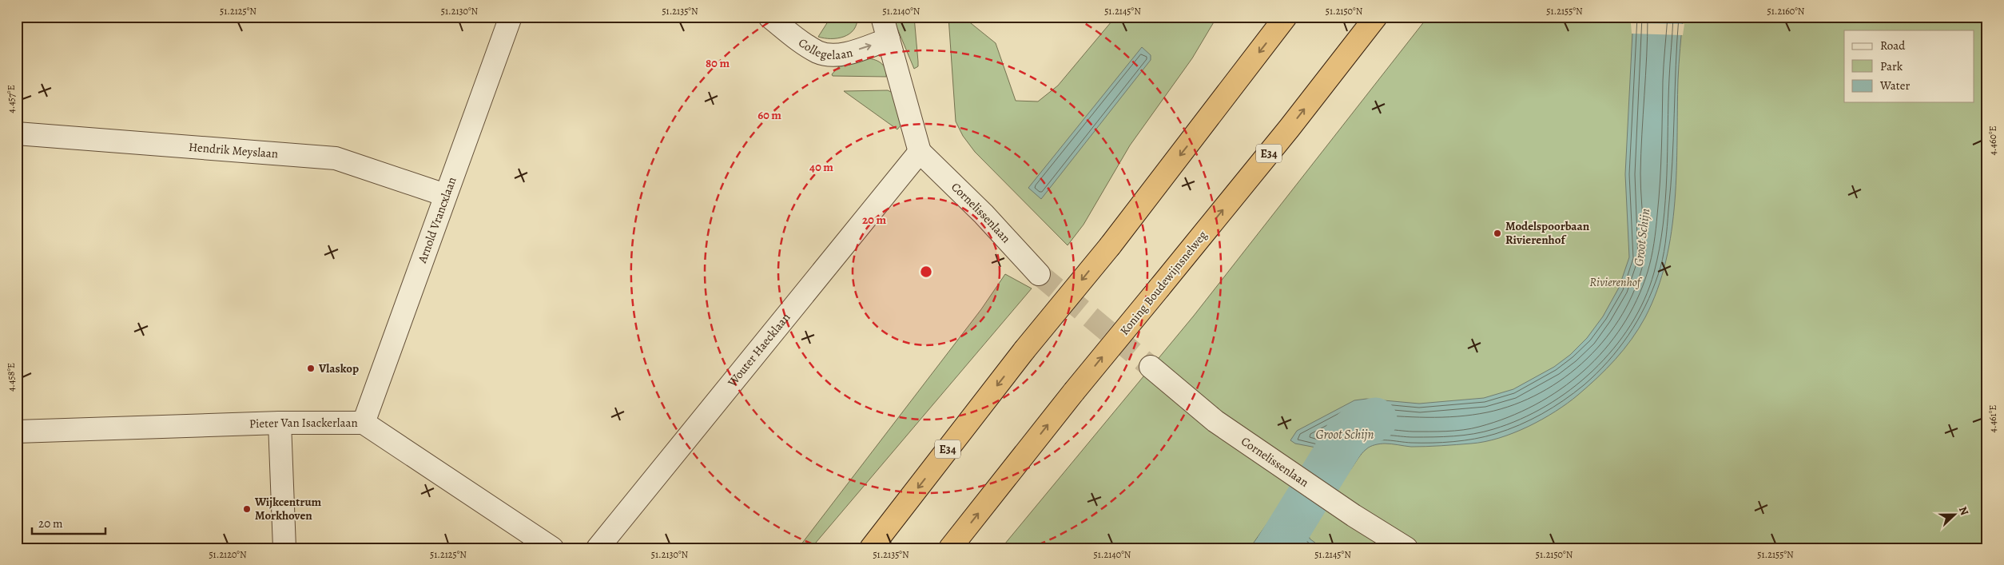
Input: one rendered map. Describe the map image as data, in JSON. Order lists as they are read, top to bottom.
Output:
{
  "streets": {
    "highway": ["E34", "Koning Boudewijnsnelweg"],
    "street": [
      "Collegelaan",
      "Hendrik Meyslaan",
      "Cornelissenlaan",
      "Arnold Vrancxlaan",
      "Wouter Haecklaan",
      "Pieter Van Isackerlaan"
    ]
  },
  "crossings": [
    ["Hendrik Meyslaan", "Arnold Vrancxlaan"],
    ["Cornelissenlaan", "Wouter Haecklaan"],
    ["Arnold Vrancxlaan", "Pieter Van Isackerlaan"]
  ],
  "one_way": ["Collegelaan"],
  "water": ["Groot Schijn"],
  "parks": ["Rivierenhof"],
  "places": ["Modelspoorbaan Rivierenhof", "Vlaskop", "Wijkcentrum Morkhoven"],
  "legend": ["Road", "Park", "Water"],
  "scale_bar": "20 m",
  "north": "right",
  "coordinates": [
    "51.2125°N",
    "51.2130°N",
    "51.2135°N",
    "51.2140°N",
    "51.2145°N",
    "51.2150°N",
    "51.2155°N",
    "51.2160°N",
    "4.457°E",
    "4.460°E",
    "4.458°E",
    "4.461°E",
    "51.2120°N"
  ],
  "rings": [
    "80 m",
    "60 m",
    "40 m",
    "20 m"
  ]
}
